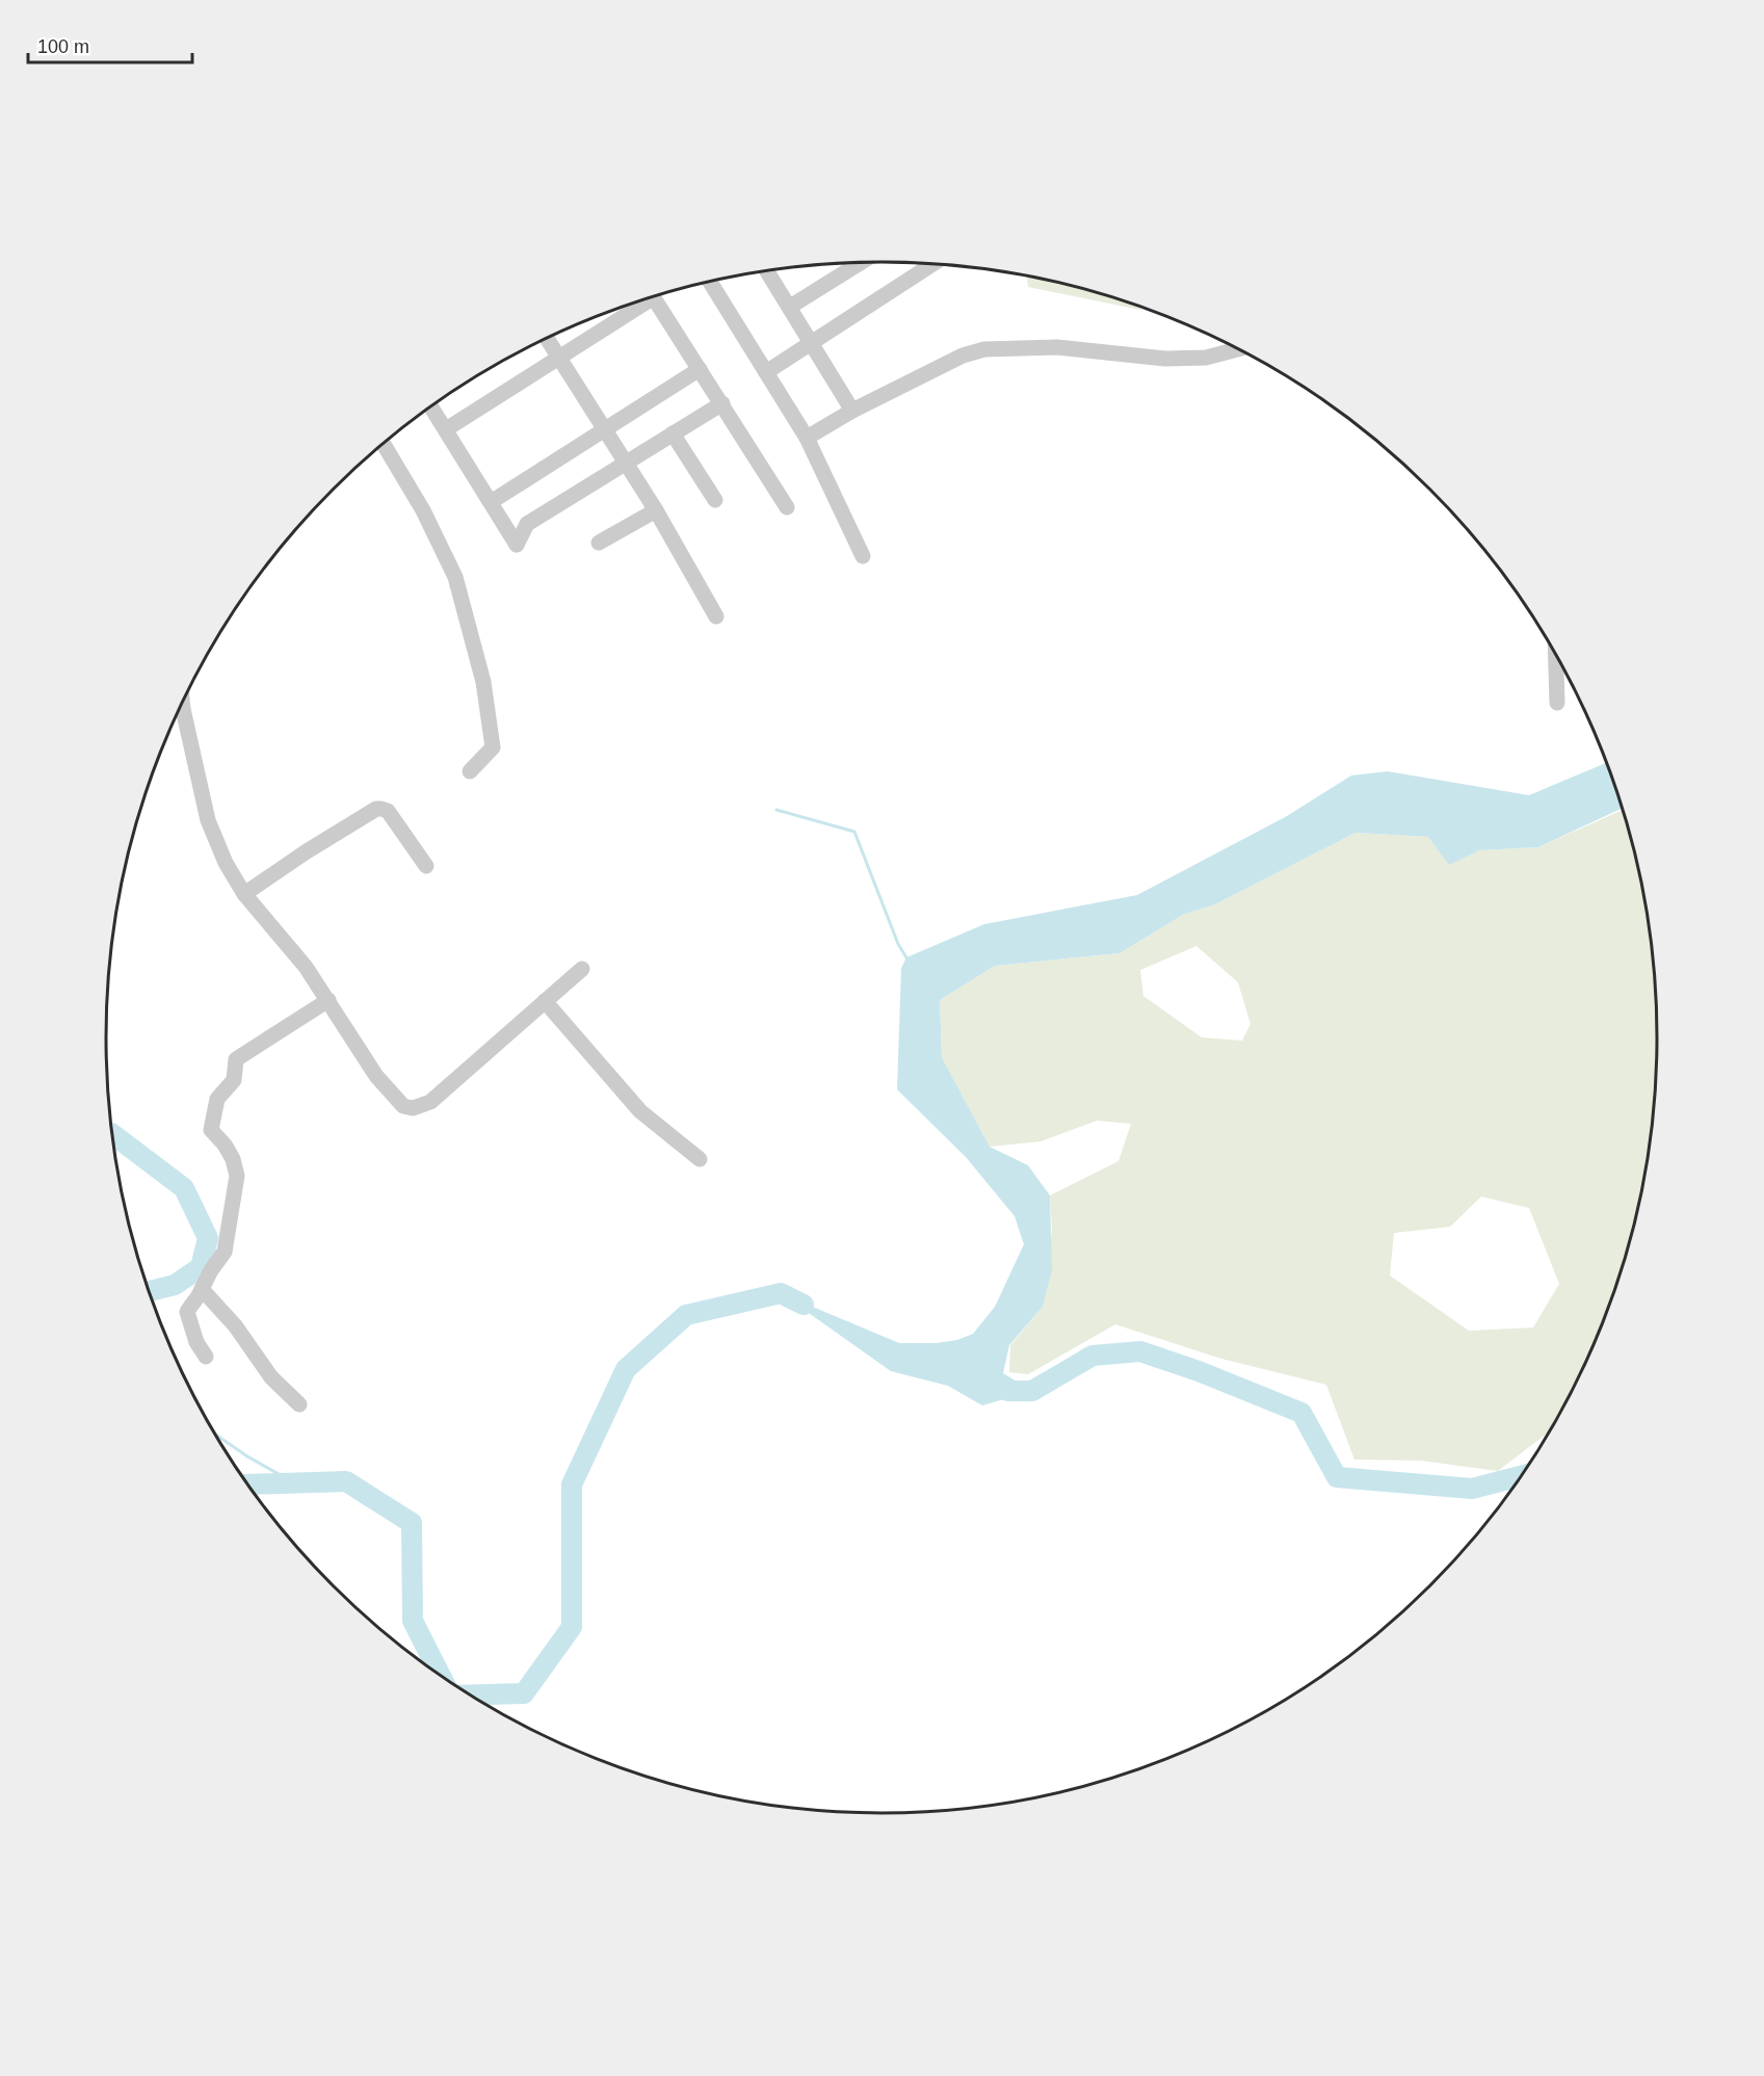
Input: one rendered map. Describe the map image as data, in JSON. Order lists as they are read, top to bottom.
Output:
{
  "scale_bar": "100 m"
}
